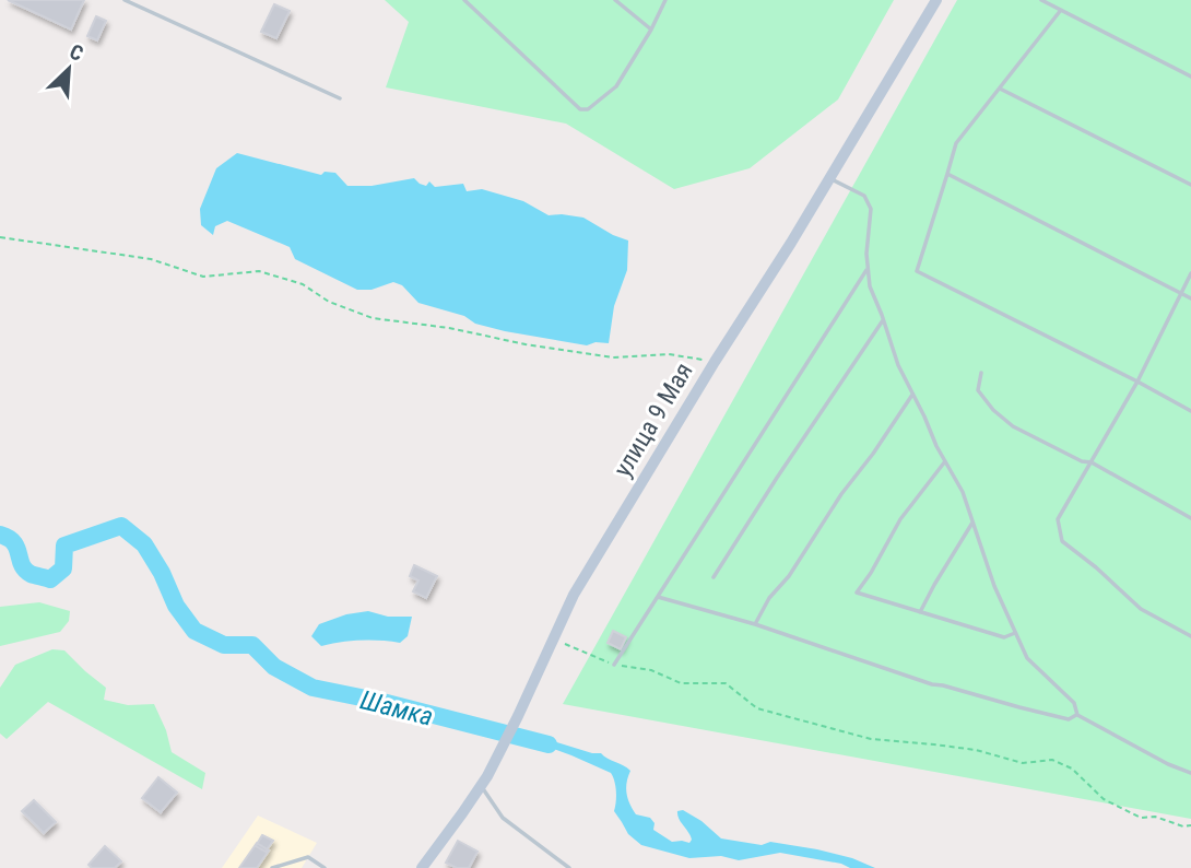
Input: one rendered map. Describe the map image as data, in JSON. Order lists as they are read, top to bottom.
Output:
{
  "streets": {
    "main road": ["улица 9 Мая"]
  },
  "water": ["Шамка"],
  "north": "top right"
}
